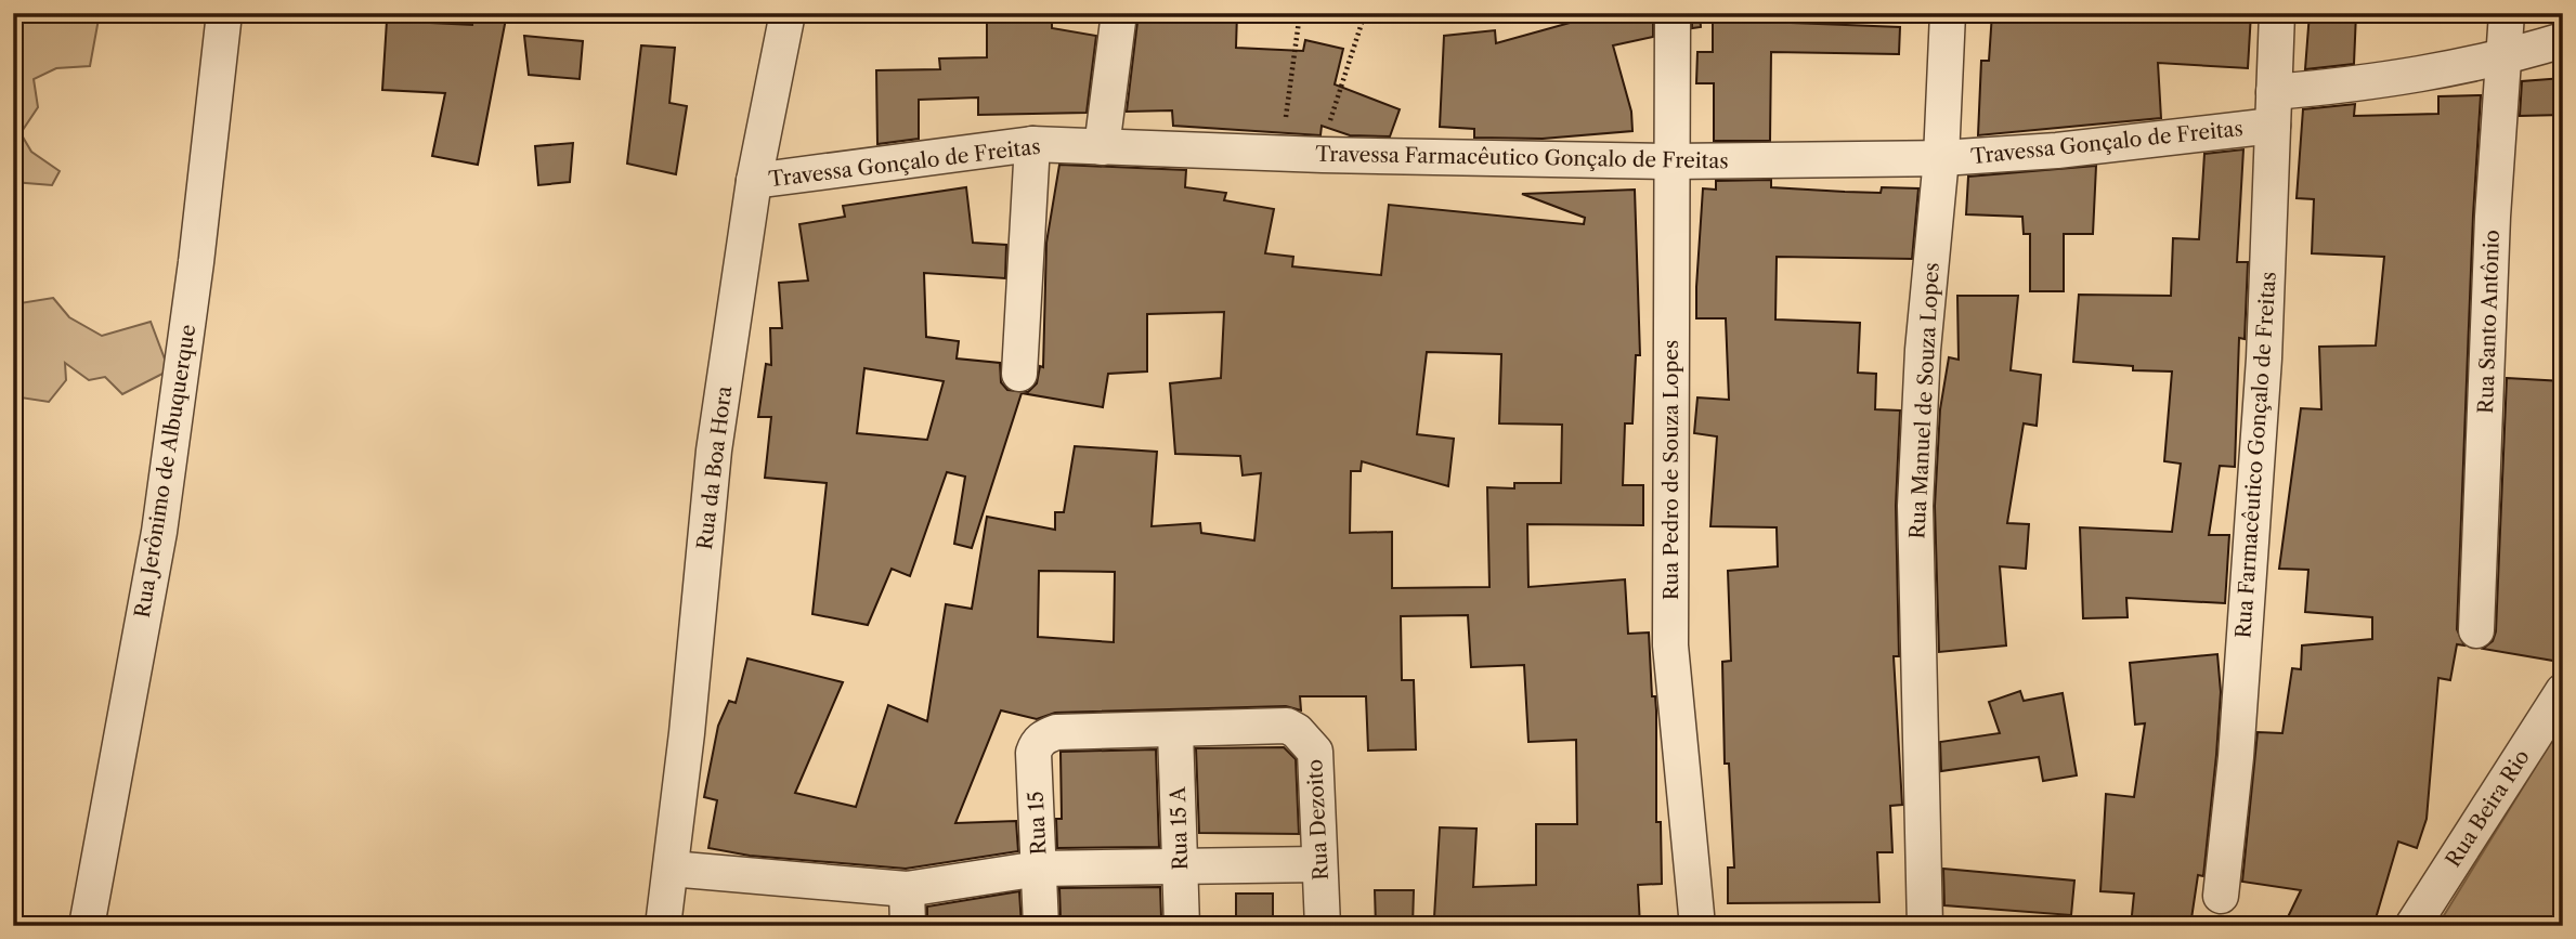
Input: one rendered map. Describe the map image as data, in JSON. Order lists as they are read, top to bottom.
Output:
{
  "streets": {
    "street": [
      "Travessa Gonçalo de Freitas",
      "Travessa Farmacêutico Gonçalo de Freitas",
      "Rua Santo Antônio",
      "Rua Manuel de Souza Lopes",
      "Rua Farmacêutico Gonçalo de Freitas",
      "Rua da Boa Hora",
      "Rua Pedro de Souza Lopes",
      "Rua Jerônimo de Albuquerque",
      "Rua Beira Rio",
      "Rua Dezoito",
      "Rua 15",
      "Rua 15 A"
    ]
  },
  "crossings": [
    ["Travessa Gonçalo de Freitas", "Travessa Farmacêutico Gonçalo de Freitas"],
    ["Travessa Gonçalo de Freitas", "Rua Santo Antônio"],
    ["Travessa Gonçalo de Freitas", "Rua Manuel de Souza Lopes"],
    ["Travessa Gonçalo de Freitas", "Rua Farmacêutico Gonçalo de Freitas"],
    ["Travessa Gonçalo de Freitas", "Rua da Boa Hora"],
    ["Travessa Farmacêutico Gonçalo de Freitas", "Rua Manuel de Souza Lopes"],
    ["Travessa Farmacêutico Gonçalo de Freitas", "Rua Pedro de Souza Lopes"],
    ["Rua Dezoito", "Rua 15"],
    ["Rua Dezoito", "Rua 15 A"],
    ["Rua 15", "Rua 15 A"]
  ]
}
